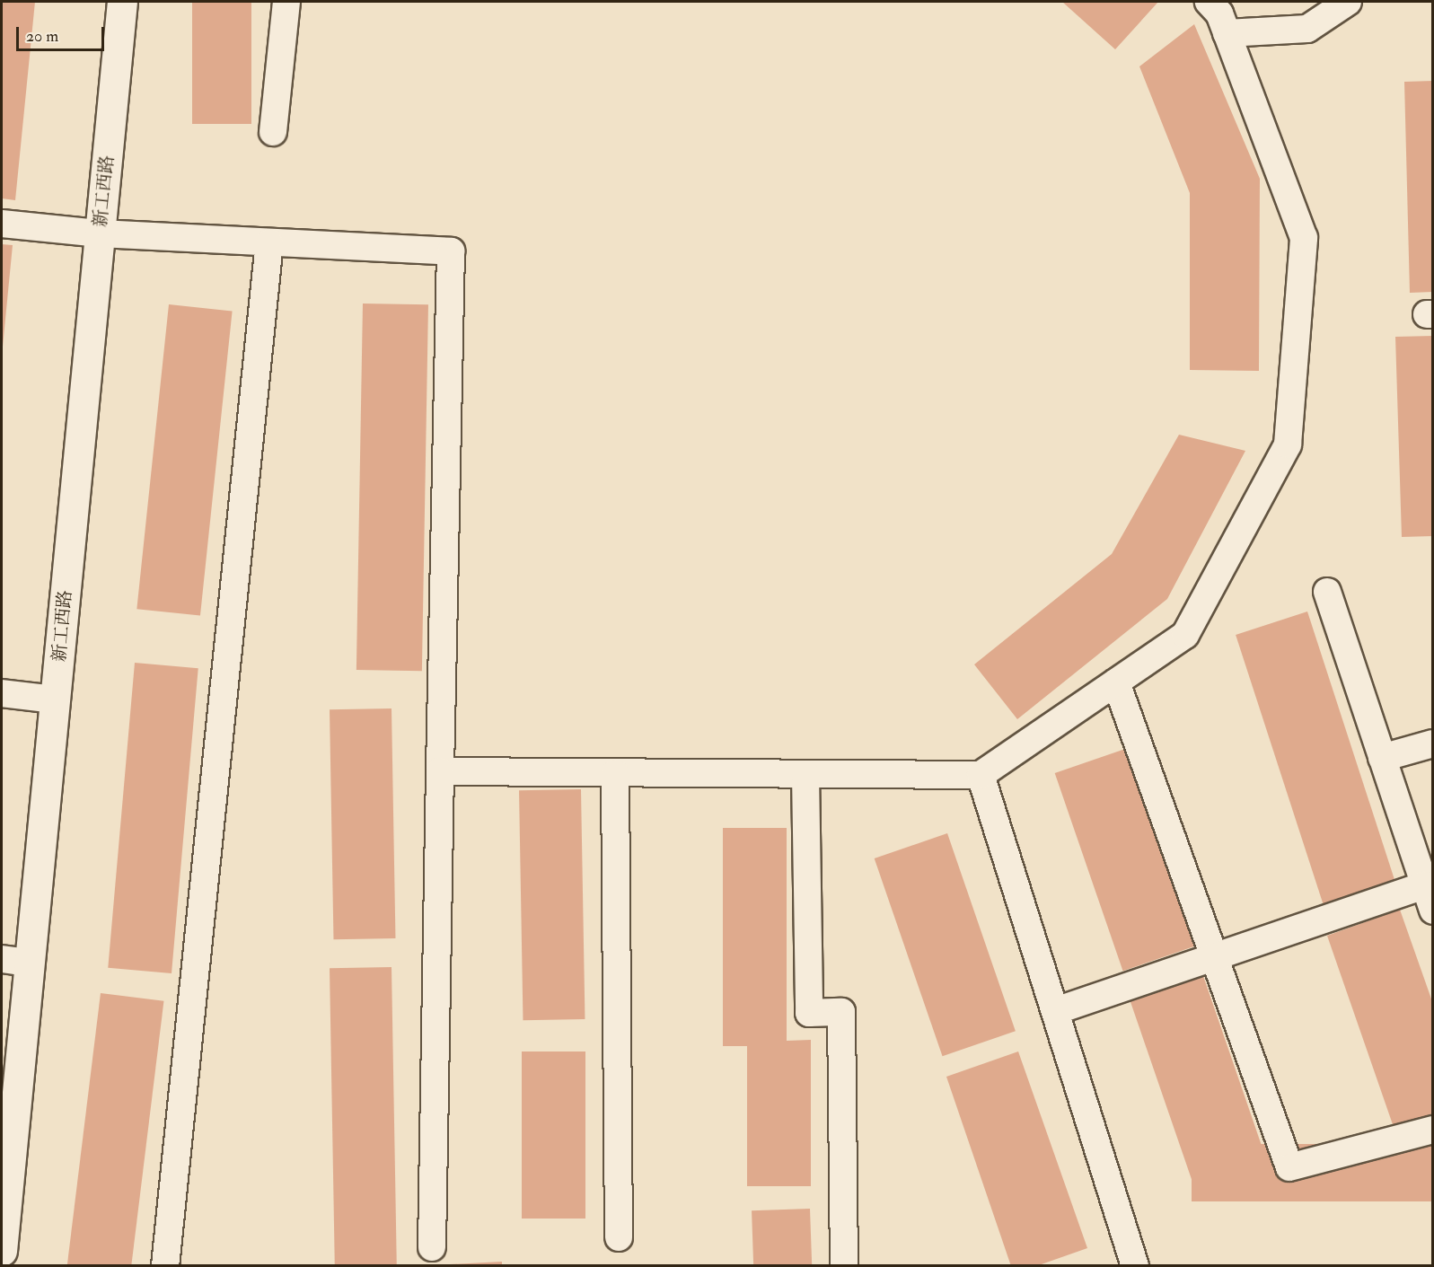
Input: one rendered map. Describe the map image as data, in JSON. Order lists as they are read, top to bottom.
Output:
{
  "streets": {
    "main road": ["新工西路"]
  },
  "scale_bar": "20 m"
}
